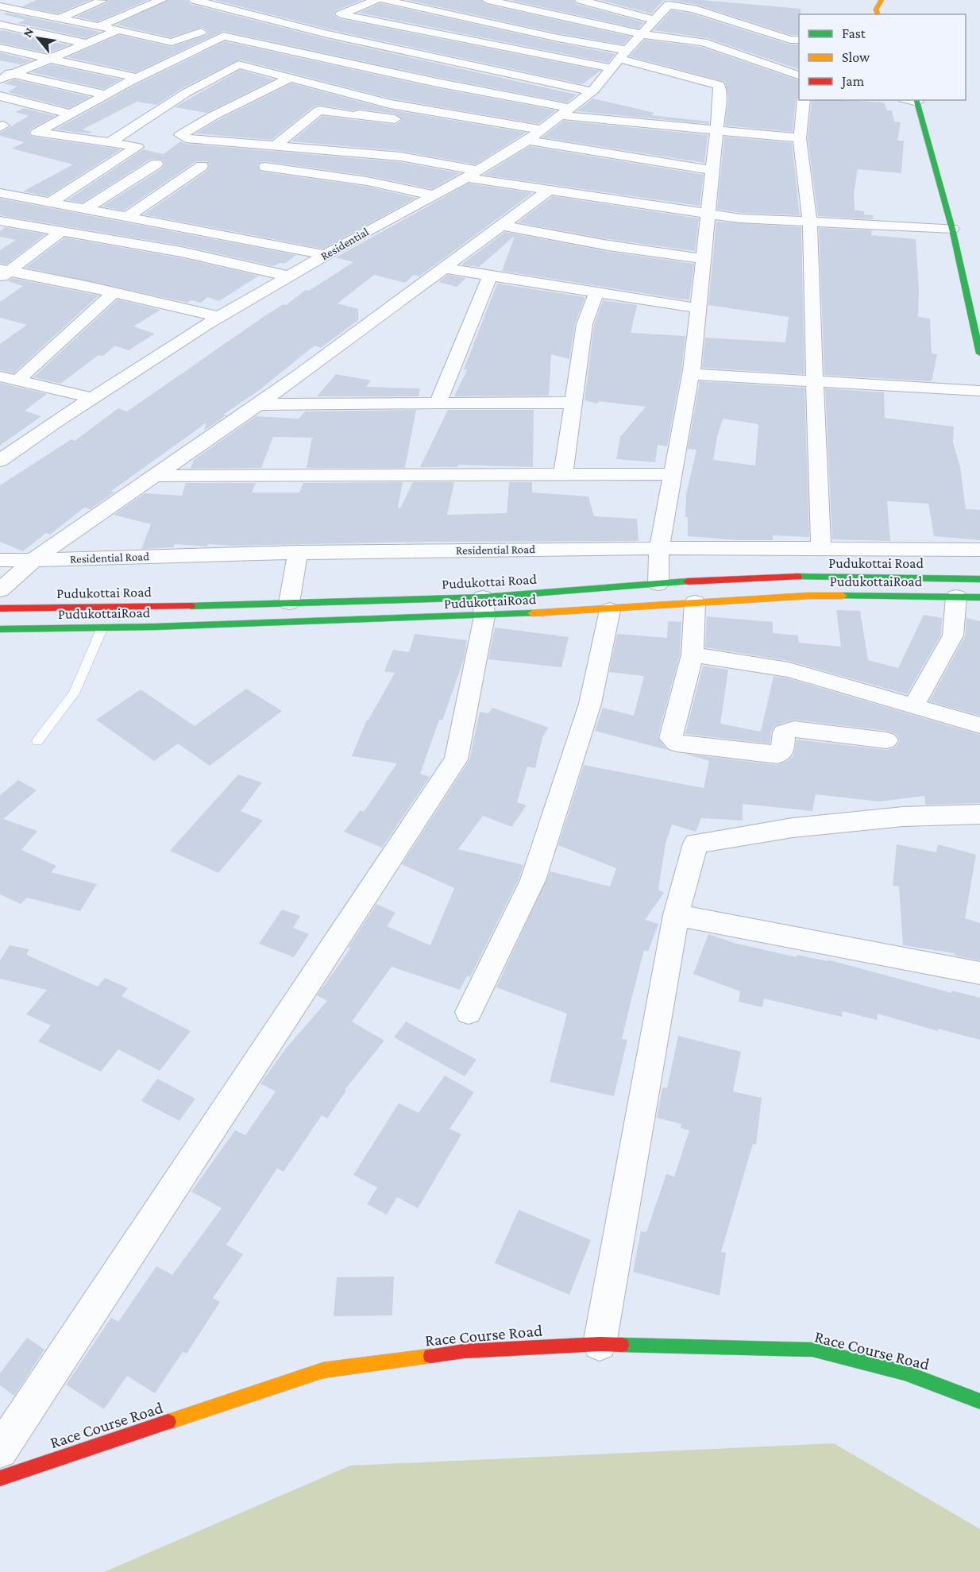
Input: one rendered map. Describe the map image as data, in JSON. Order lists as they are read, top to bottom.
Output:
{
  "streets": {
    "main road": ["Pudukottai Road", "PudukottaiRoad", "Race Course Road"],
    "street": ["Residential", "Residential Road"]
  },
  "crossings": [
    ["Pudukottai Road", "PudukottaiRoad"]
  ],
  "legend": ["Fast", "Slow", "Jam"],
  "north": "top left"
}
